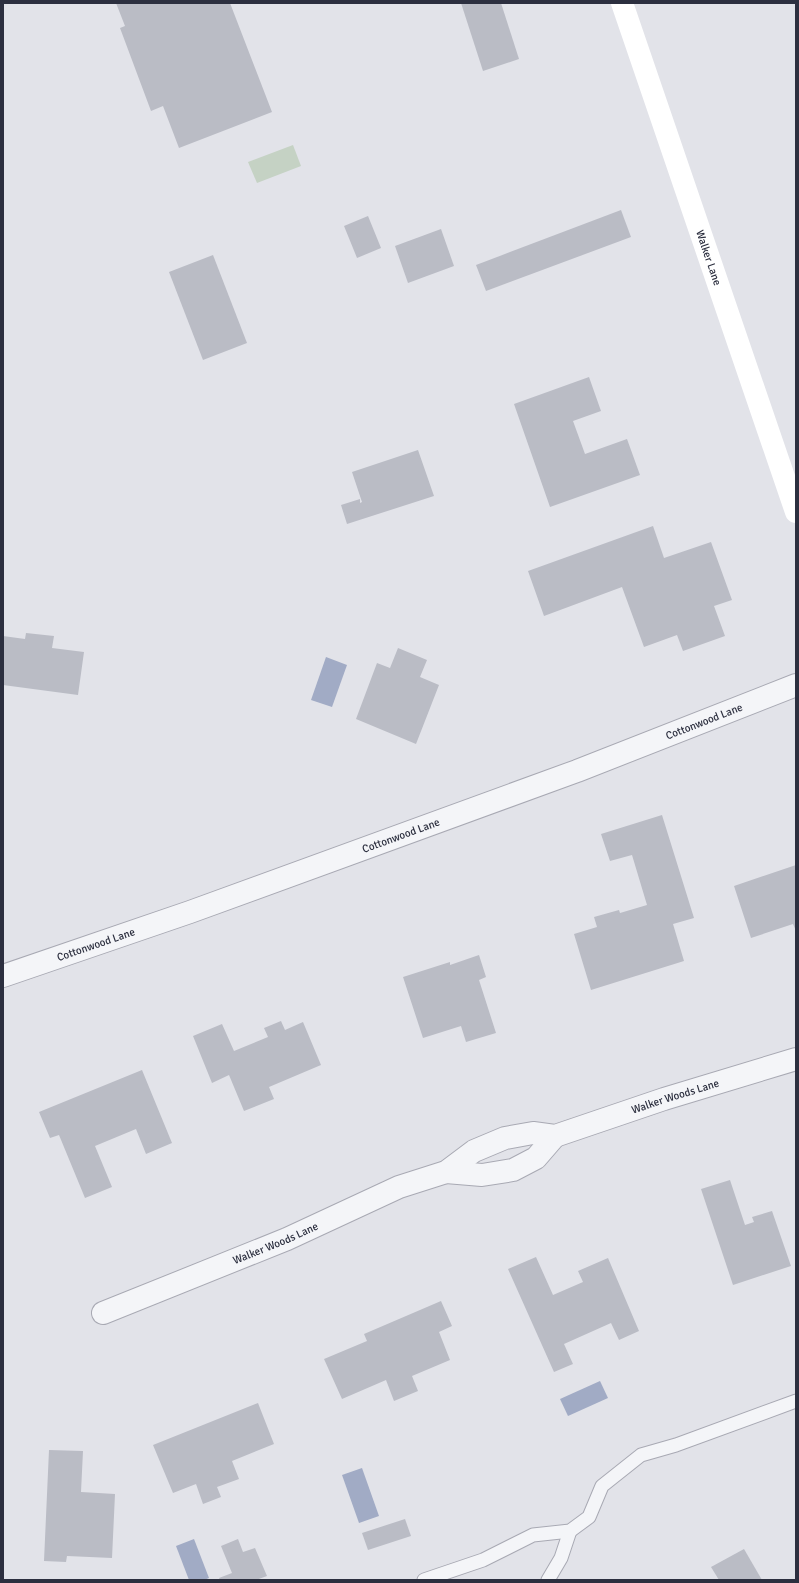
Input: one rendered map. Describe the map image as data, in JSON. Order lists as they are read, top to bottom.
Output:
{
  "streets": {
    "street": ["Walker Lane", "Cottonwood Lane", "Walker Woods Lane"]
  }
}
